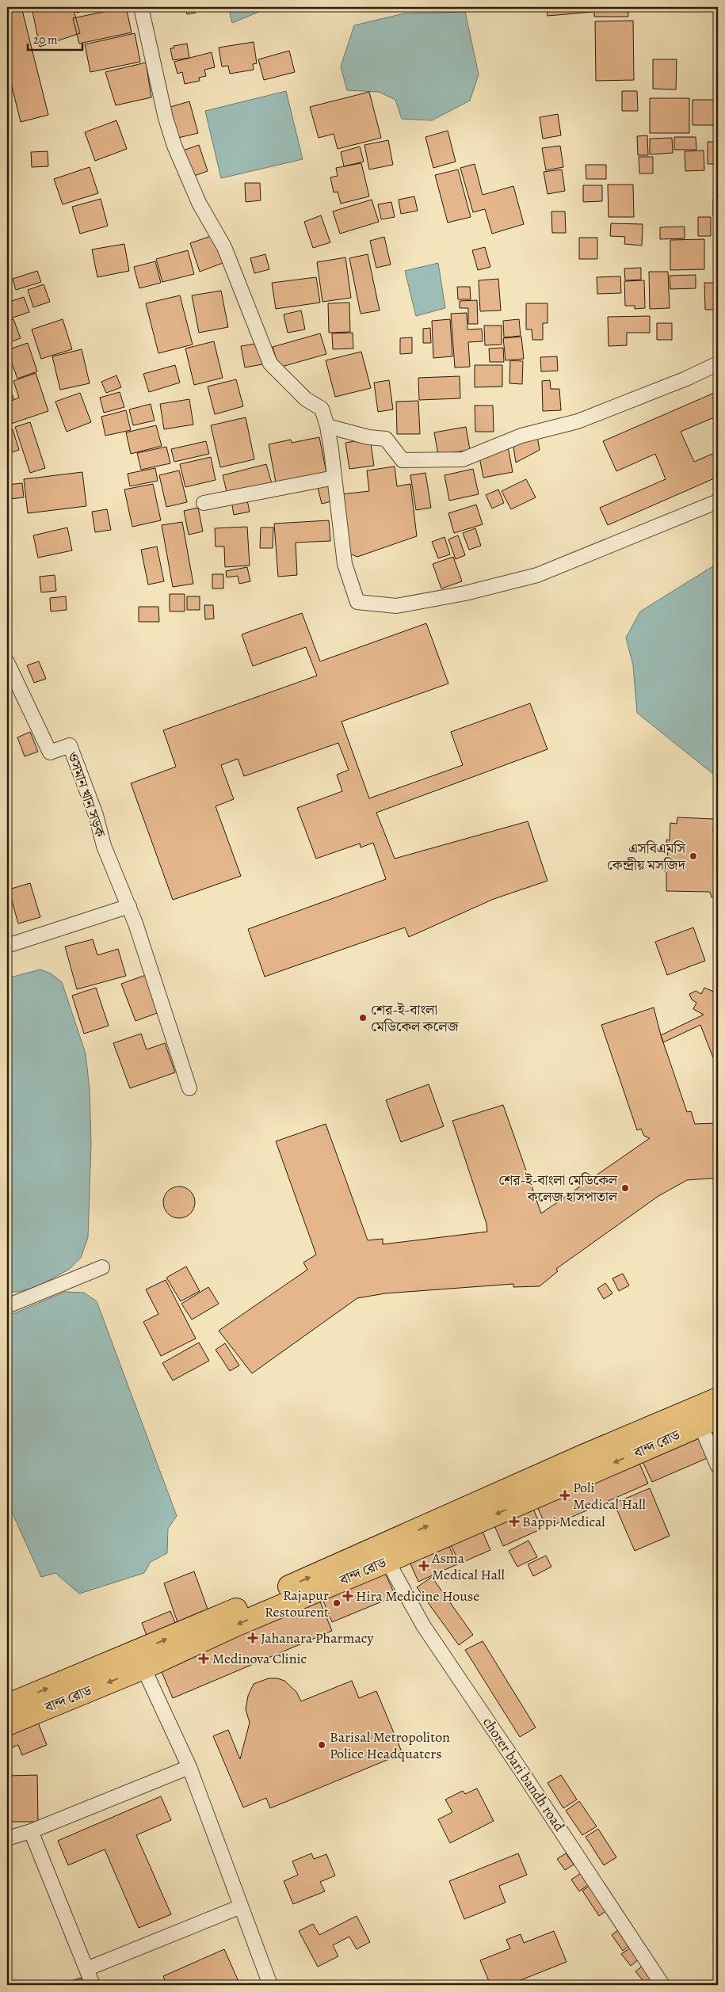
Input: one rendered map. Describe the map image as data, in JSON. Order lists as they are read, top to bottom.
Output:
{
  "streets": {
    "highway": ["বান্দ রোড"],
    "street": ["ওসমান খান সড়ক", "chorer bari bandh road"]
  },
  "crossings": [
    ["বান্দ রোড", "chorer bari bandh road"]
  ],
  "places": {
    "other": [
      "এসবিএমসি কেন্দ্রীয় মসজিদ",
      "শের-ই-বাংলা মেডিকেল কলেজ",
      "শের-ই-বাংলা মেডিকেল কলেজ হাসপাতাল",
      "Rajapur Restourent",
      "Barisal Metropoliton Police Headquaters"
    ],
    "health": [
      "Poli Medical Hall",
      "Bappi Medical",
      "Asma Medical Hall",
      "Hira Medicine House",
      "Jahanara Pharmacy",
      "Medinova Clinic"
    ]
  },
  "scale_bar": "20 m"
}
